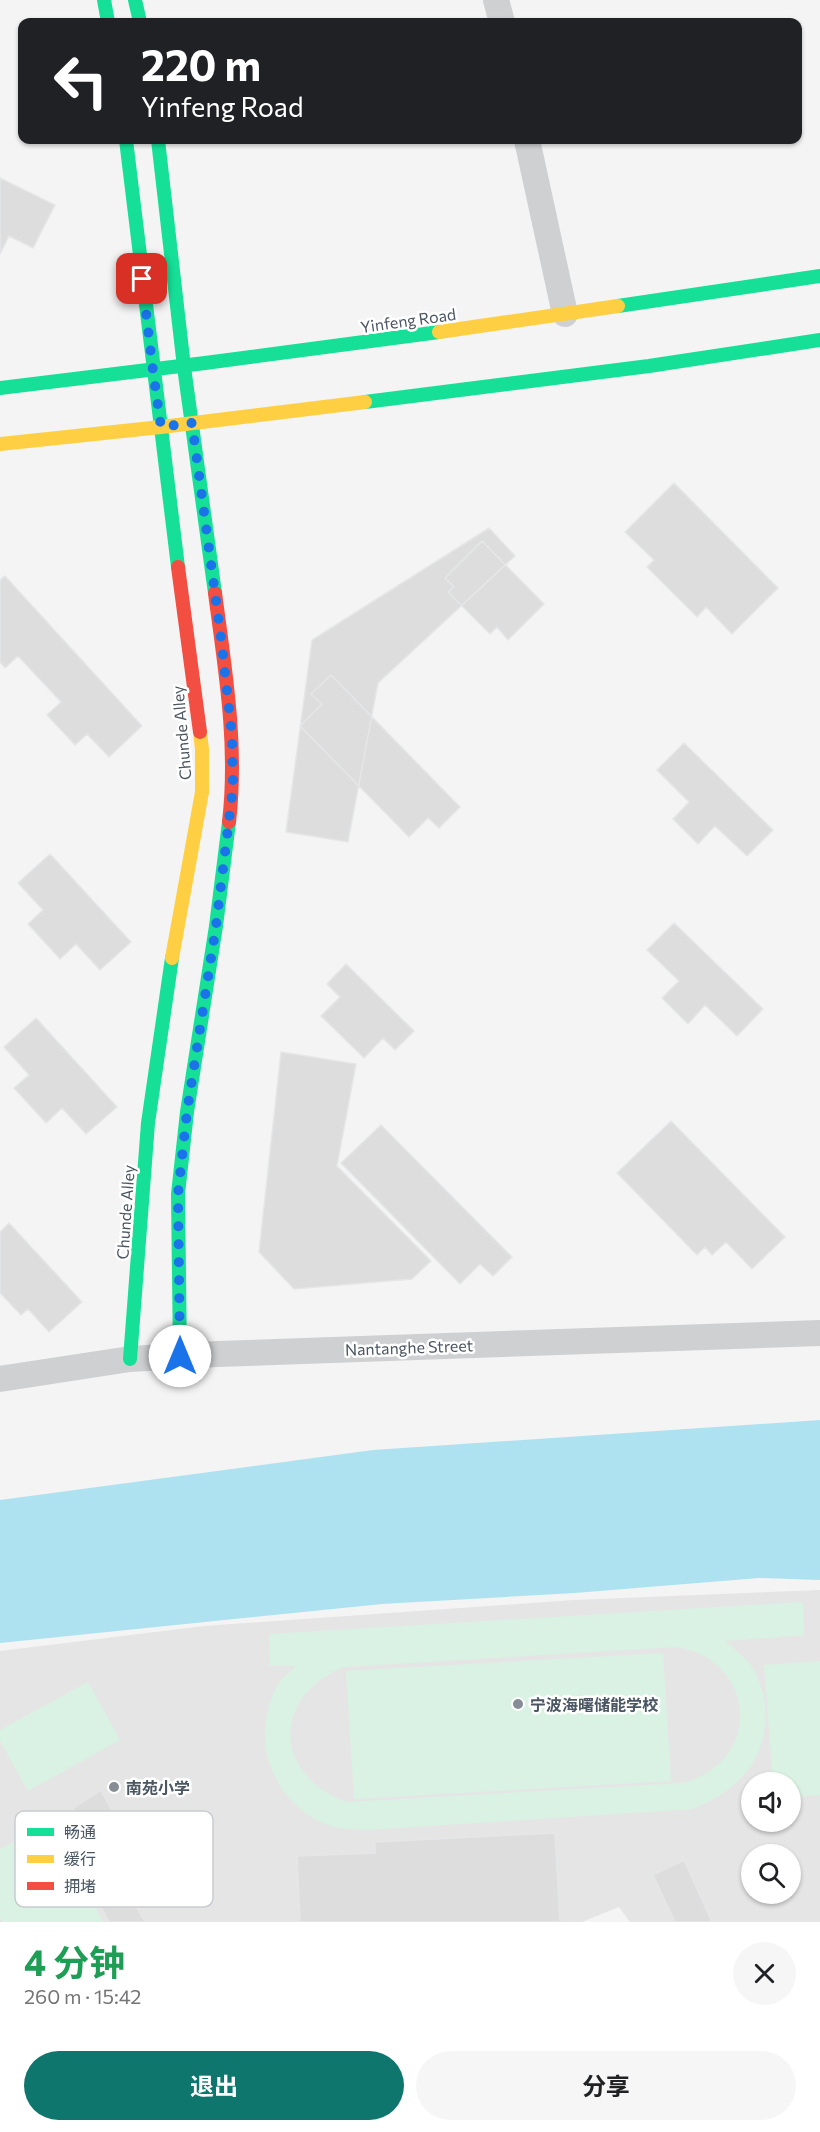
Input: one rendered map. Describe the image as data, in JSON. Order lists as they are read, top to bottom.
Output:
{
  "streets": {
    "street": ["Yinfeng Road", "Chunde Alley", "Nantanghe Street"]
  },
  "crossings": [
    ["Yinfeng Road", "Chunde Alley"],
    ["Chunde Alley", "Nantanghe Street"]
  ],
  "places": ["宁波海曙储能学校", "南苑小学"],
  "legend": ["畅通", "缓行", "拥堵"],
  "page": {
    "turn": ["220 m", "Yinfeng Road"],
    "heading": ["4 分钟", "260 m · 15:42"],
    "buttons": ["退出", "分享"]
  }
}
